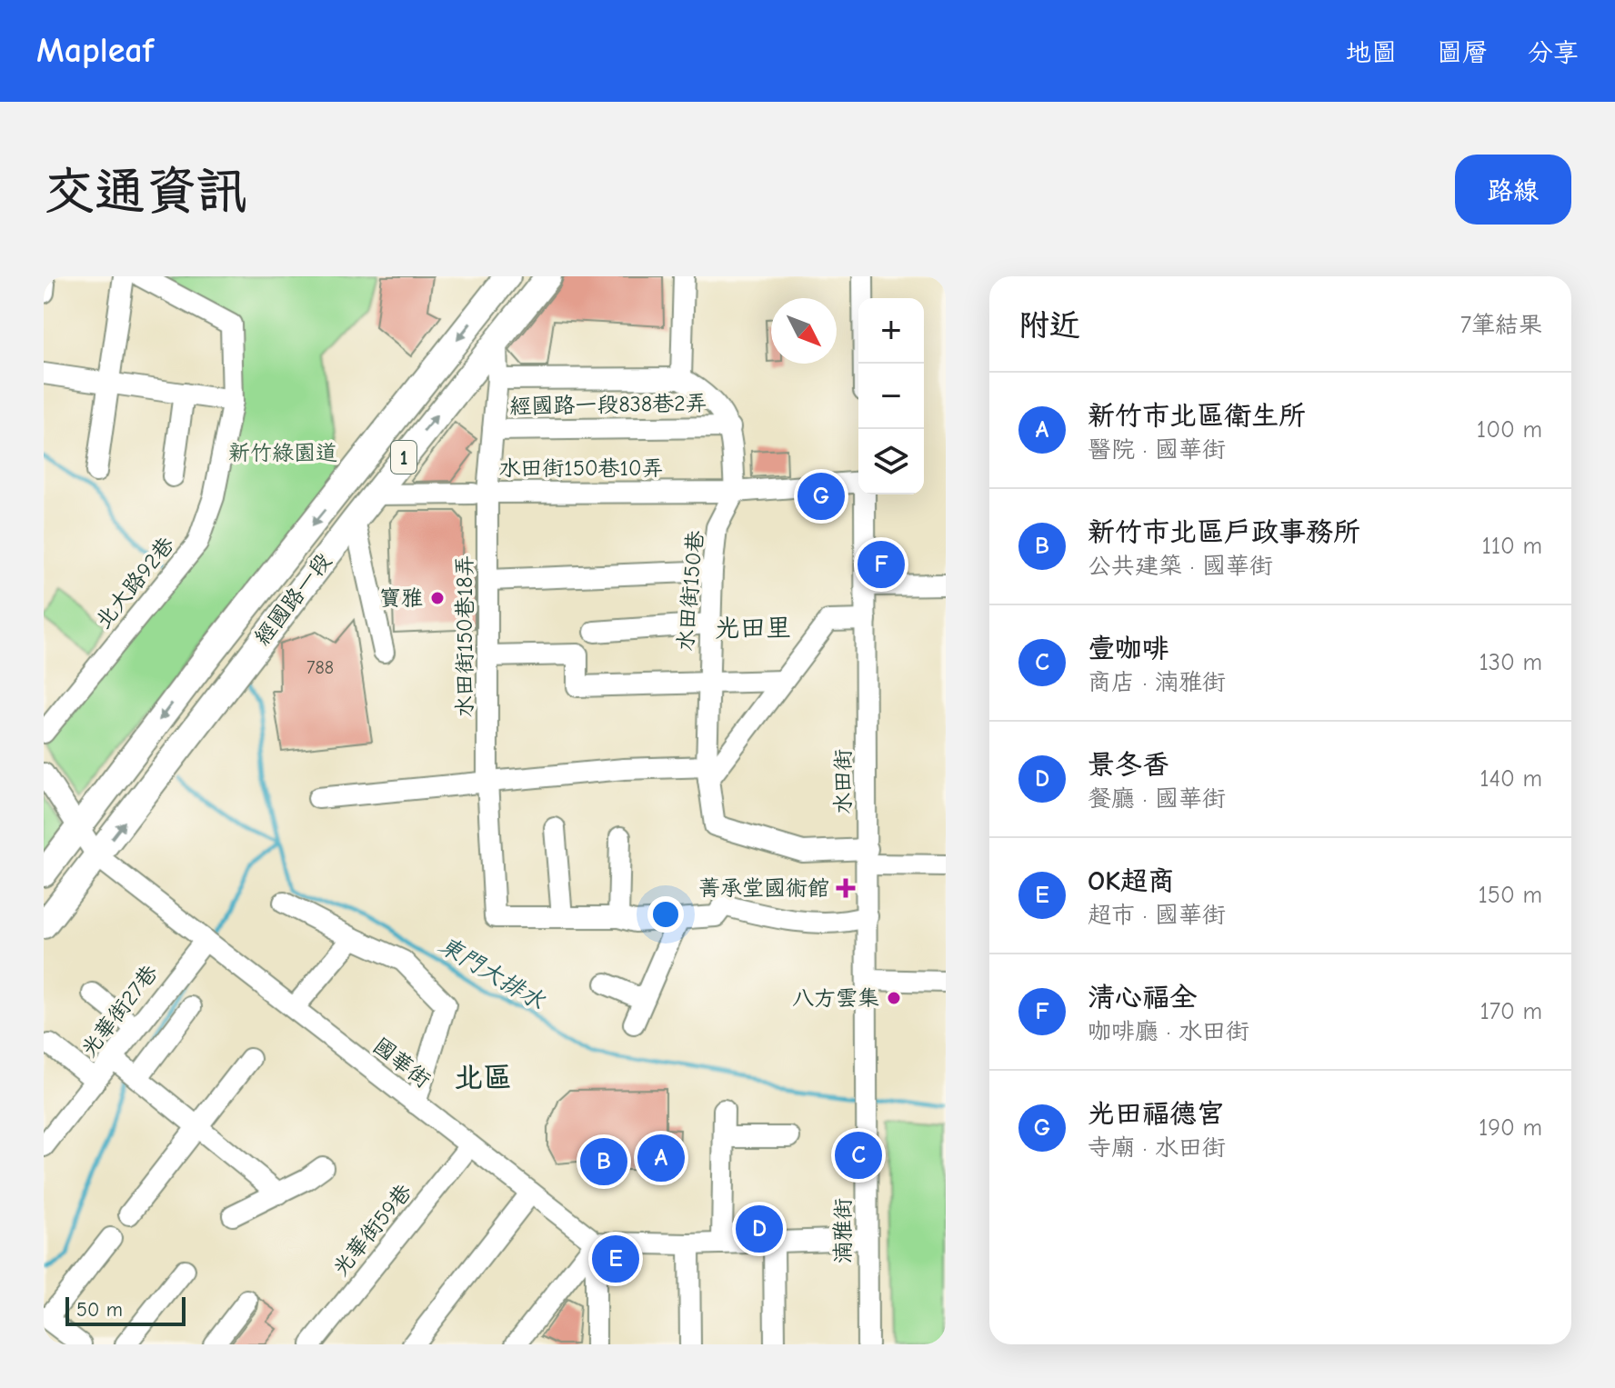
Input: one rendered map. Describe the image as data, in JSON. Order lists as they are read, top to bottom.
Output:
{
  "streets": {
    "main road": ["1", "經國路一段"],
    "street": [
      "經國路一段838巷2弄",
      "水田街150巷10弄",
      "北大路92巷",
      "水田街150巷",
      "水田街150巷18弄",
      "水田街",
      "光華街27巷",
      "國華街",
      "光華街59巷",
      "湳雅街"
    ]
  },
  "crossings": [
    ["經國路一段838巷2弄", "水田街150巷10弄"],
    ["經國路一段838巷2弄", "經國路一段"],
    ["水田街150巷10弄", "水田街150巷"],
    ["水田街150巷10弄", "水田街150巷18弄"],
    ["水田街150巷", "水田街"],
    ["經國路一段", "國華街"],
    ["水田街", "湳雅街"],
    ["光華街27巷", "國華街"],
    ["國華街", "光華街59巷"]
  ],
  "districts": ["光田里", "北區"],
  "water": ["東門大排水"],
  "parks": ["新竹綠園道"],
  "places": {
    "other": ["寶雅", "八方雲集"],
    "health": ["菁承堂國術館"]
  },
  "house_numbers": ["788"],
  "scale_bar": "50 m",
  "north": "bottom right",
  "page": {
    "header": "Mapleaf",
    "nav": ["地圖", "圖層", "分享"],
    "buttons": "路線",
    "title": "交通資訊",
    "heading": ["附近", "7筆結果"],
    "map_buttons": ["+", "−"],
    "list": [
      {
        "mark": "A",
        "name": "新竹市北區衛生所",
        "note": "醫院 · 國華街",
        "value": "100 m"
      },
      {
        "mark": "B",
        "name": "新竹市北區戶政事務所",
        "note": "公共建築 · 國華街",
        "value": "110 m"
      },
      {
        "mark": "C",
        "name": "壹咖啡",
        "note": "商店 · 湳雅街",
        "value": "130 m"
      },
      {
        "mark": "D",
        "name": "景冬香",
        "note": "餐廳 · 國華街",
        "value": "140 m"
      },
      {
        "mark": "E",
        "name": "OK超商",
        "note": "超市 · 國華街",
        "value": "150 m"
      },
      {
        "mark": "F",
        "name": "清心福全",
        "note": "咖啡廳 · 水田街",
        "value": "170 m"
      },
      {
        "mark": "G",
        "name": "光田福德宮",
        "note": "寺廟 · 水田街",
        "value": "190 m"
      }
    ],
    "pins": [
      "G",
      "F",
      "C",
      "A",
      "B",
      "D",
      "E"
    ],
    "scale": "50 m"
  }
}
